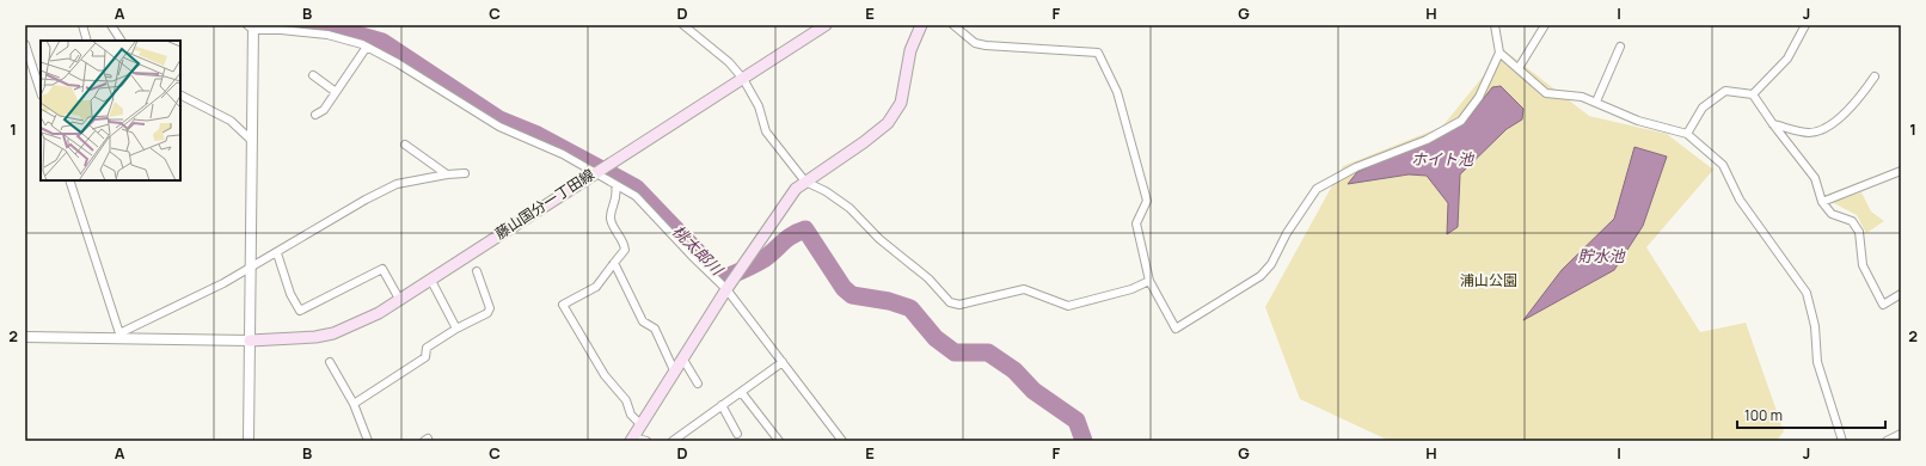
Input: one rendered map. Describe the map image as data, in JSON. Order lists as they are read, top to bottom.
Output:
{
  "streets": {
    "main road": ["藤山国分一丁田線"]
  },
  "water": ["ホイト池", "桃太郎川", "貯水池"],
  "parks": ["浦山公園"],
  "scale_bar": "100 m",
  "grid": {
    "columns": [
      "A",
      "B",
      "C",
      "D",
      "E",
      "F",
      "G",
      "H",
      "I",
      "J"
    ],
    "rows": ["1", "2"]
  }
}
